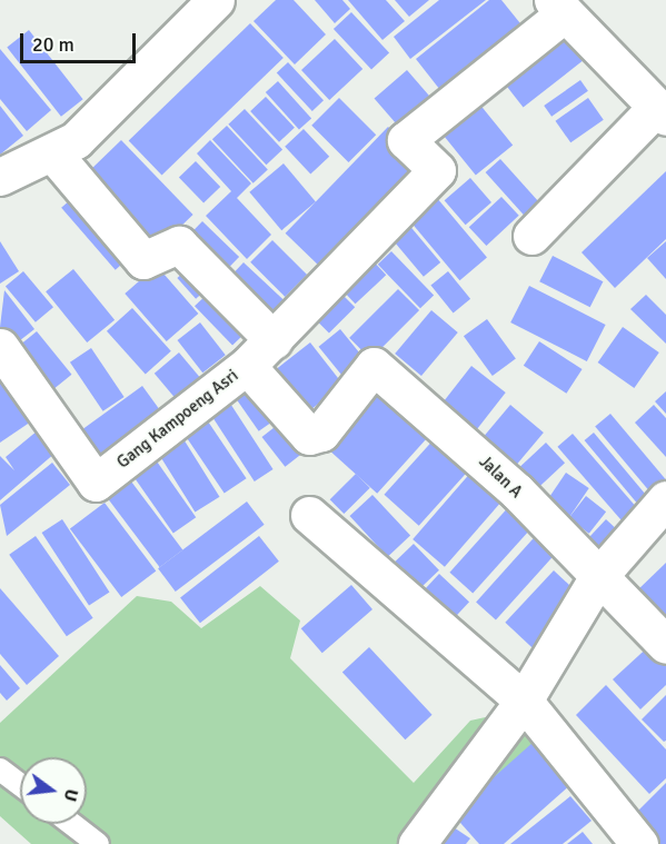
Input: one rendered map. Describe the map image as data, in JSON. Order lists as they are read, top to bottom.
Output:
{
  "streets": {
    "street": ["Gang Kampoeng Asri", "Jalan A"]
  },
  "crossings": [
    ["Gang Kampoeng Asri", "Jalan A"]
  ],
  "scale_bar": "20 m",
  "north": "right"
}
